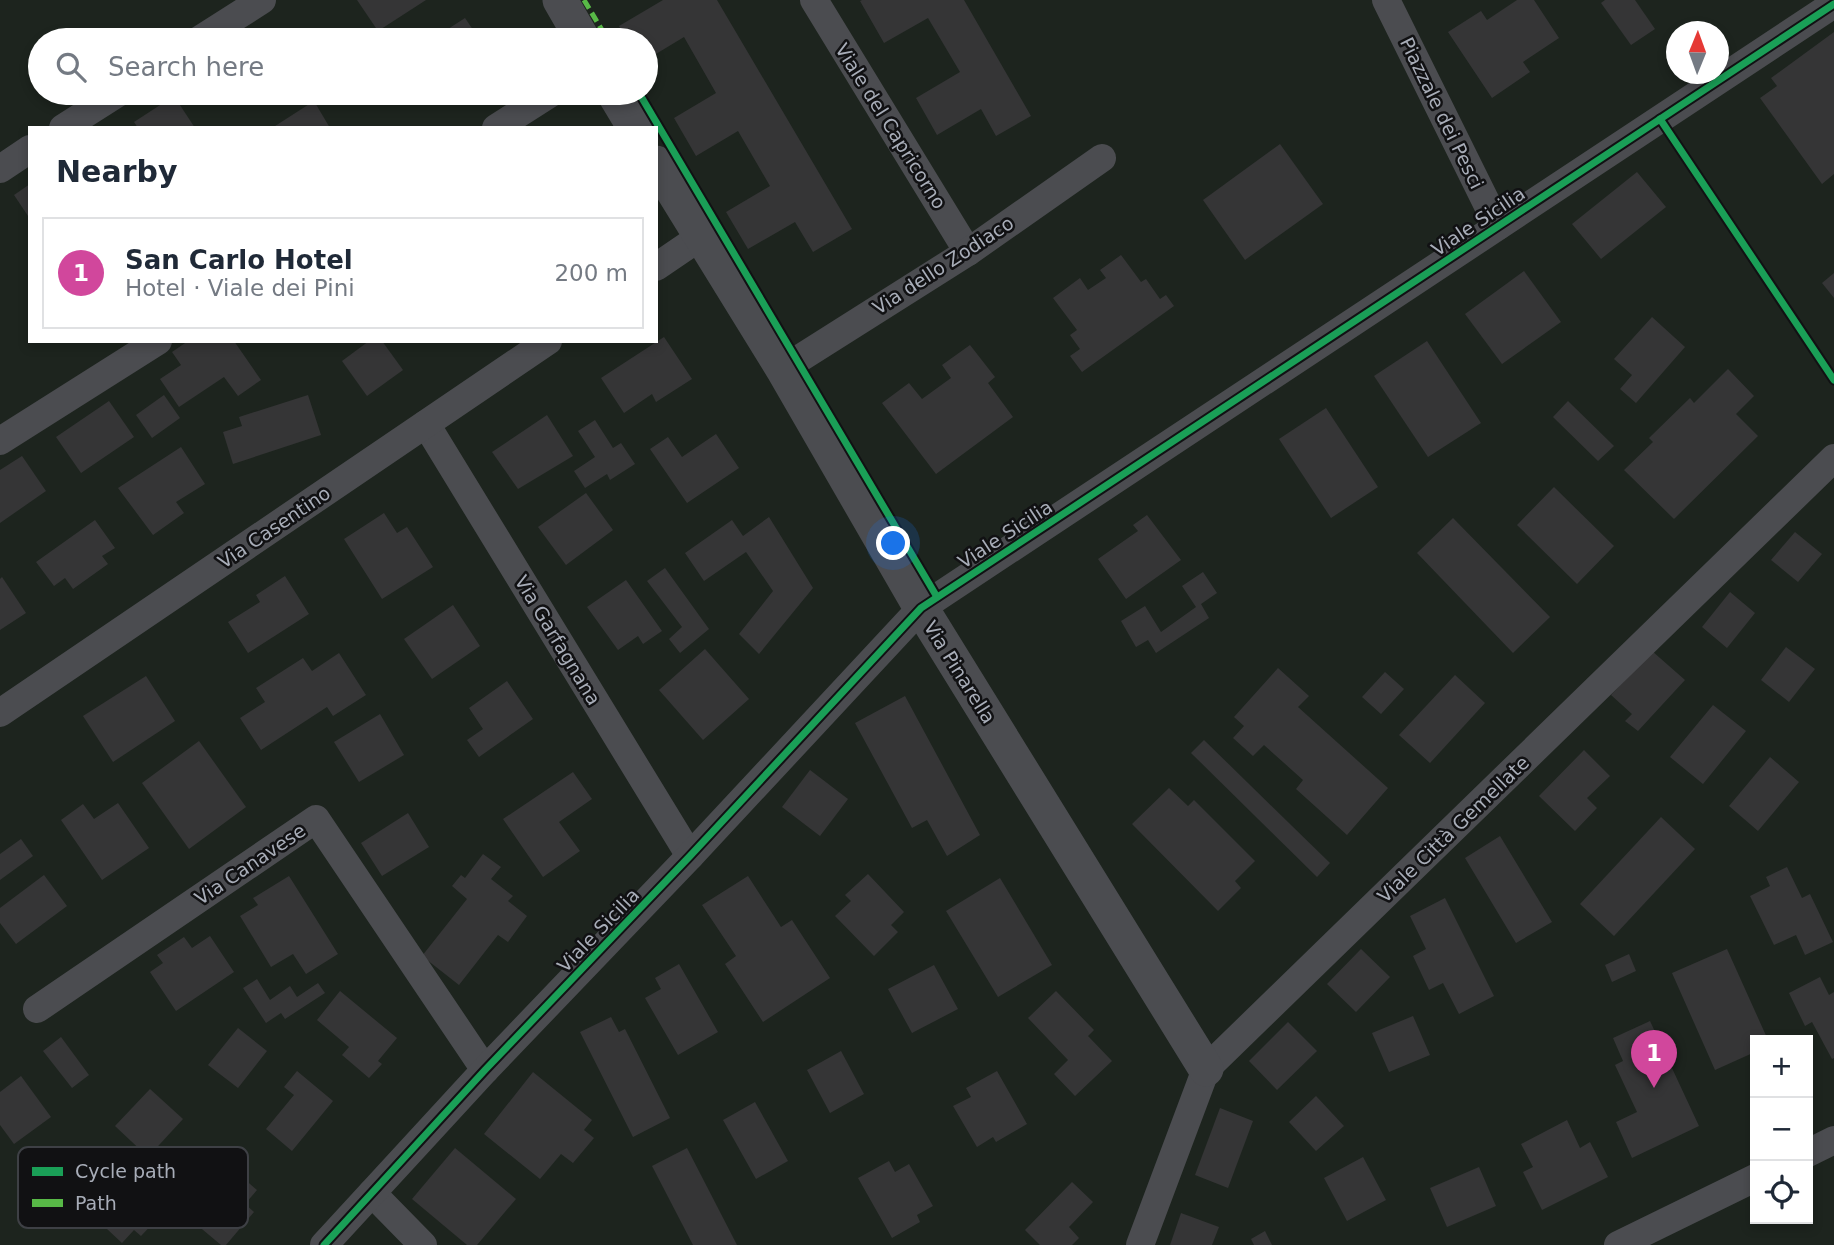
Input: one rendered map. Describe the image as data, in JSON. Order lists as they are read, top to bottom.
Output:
{
  "streets": {
    "street": [
      "Piazzale dei Pesci",
      "Viale del Capricorno",
      "Viale Sicilia",
      "Via dello Zodiaco",
      "Via Casentino",
      "Via Garfagnana",
      "Via Pinarella",
      "Viale Città Gemellate",
      "Via Canavese"
    ]
  },
  "crossings": [
    ["Piazzale dei Pesci", "Viale Sicilia"],
    ["Viale del Capricorno", "Via dello Zodiaco"],
    ["Viale Sicilia", "Via Garfagnana"],
    ["Viale Sicilia", "Via Pinarella"],
    ["Viale Sicilia", "Via Canavese"],
    ["Via dello Zodiaco", "Via Pinarella"],
    ["Via Casentino", "Via Garfagnana"],
    ["Via Pinarella", "Viale Città Gemellate"]
  ],
  "legend": ["Cycle path", "Path"],
  "north": "top",
  "page": {
    "search": "Search here",
    "heading": "Nearby",
    "list": [
      {
        "mark": "1",
        "name": "San Carlo Hotel",
        "note": "Hotel · Viale dei Pini",
        "value": "200 m"
      }
    ],
    "pins": "1",
    "map_buttons": ["+", "−"]
  }
}
